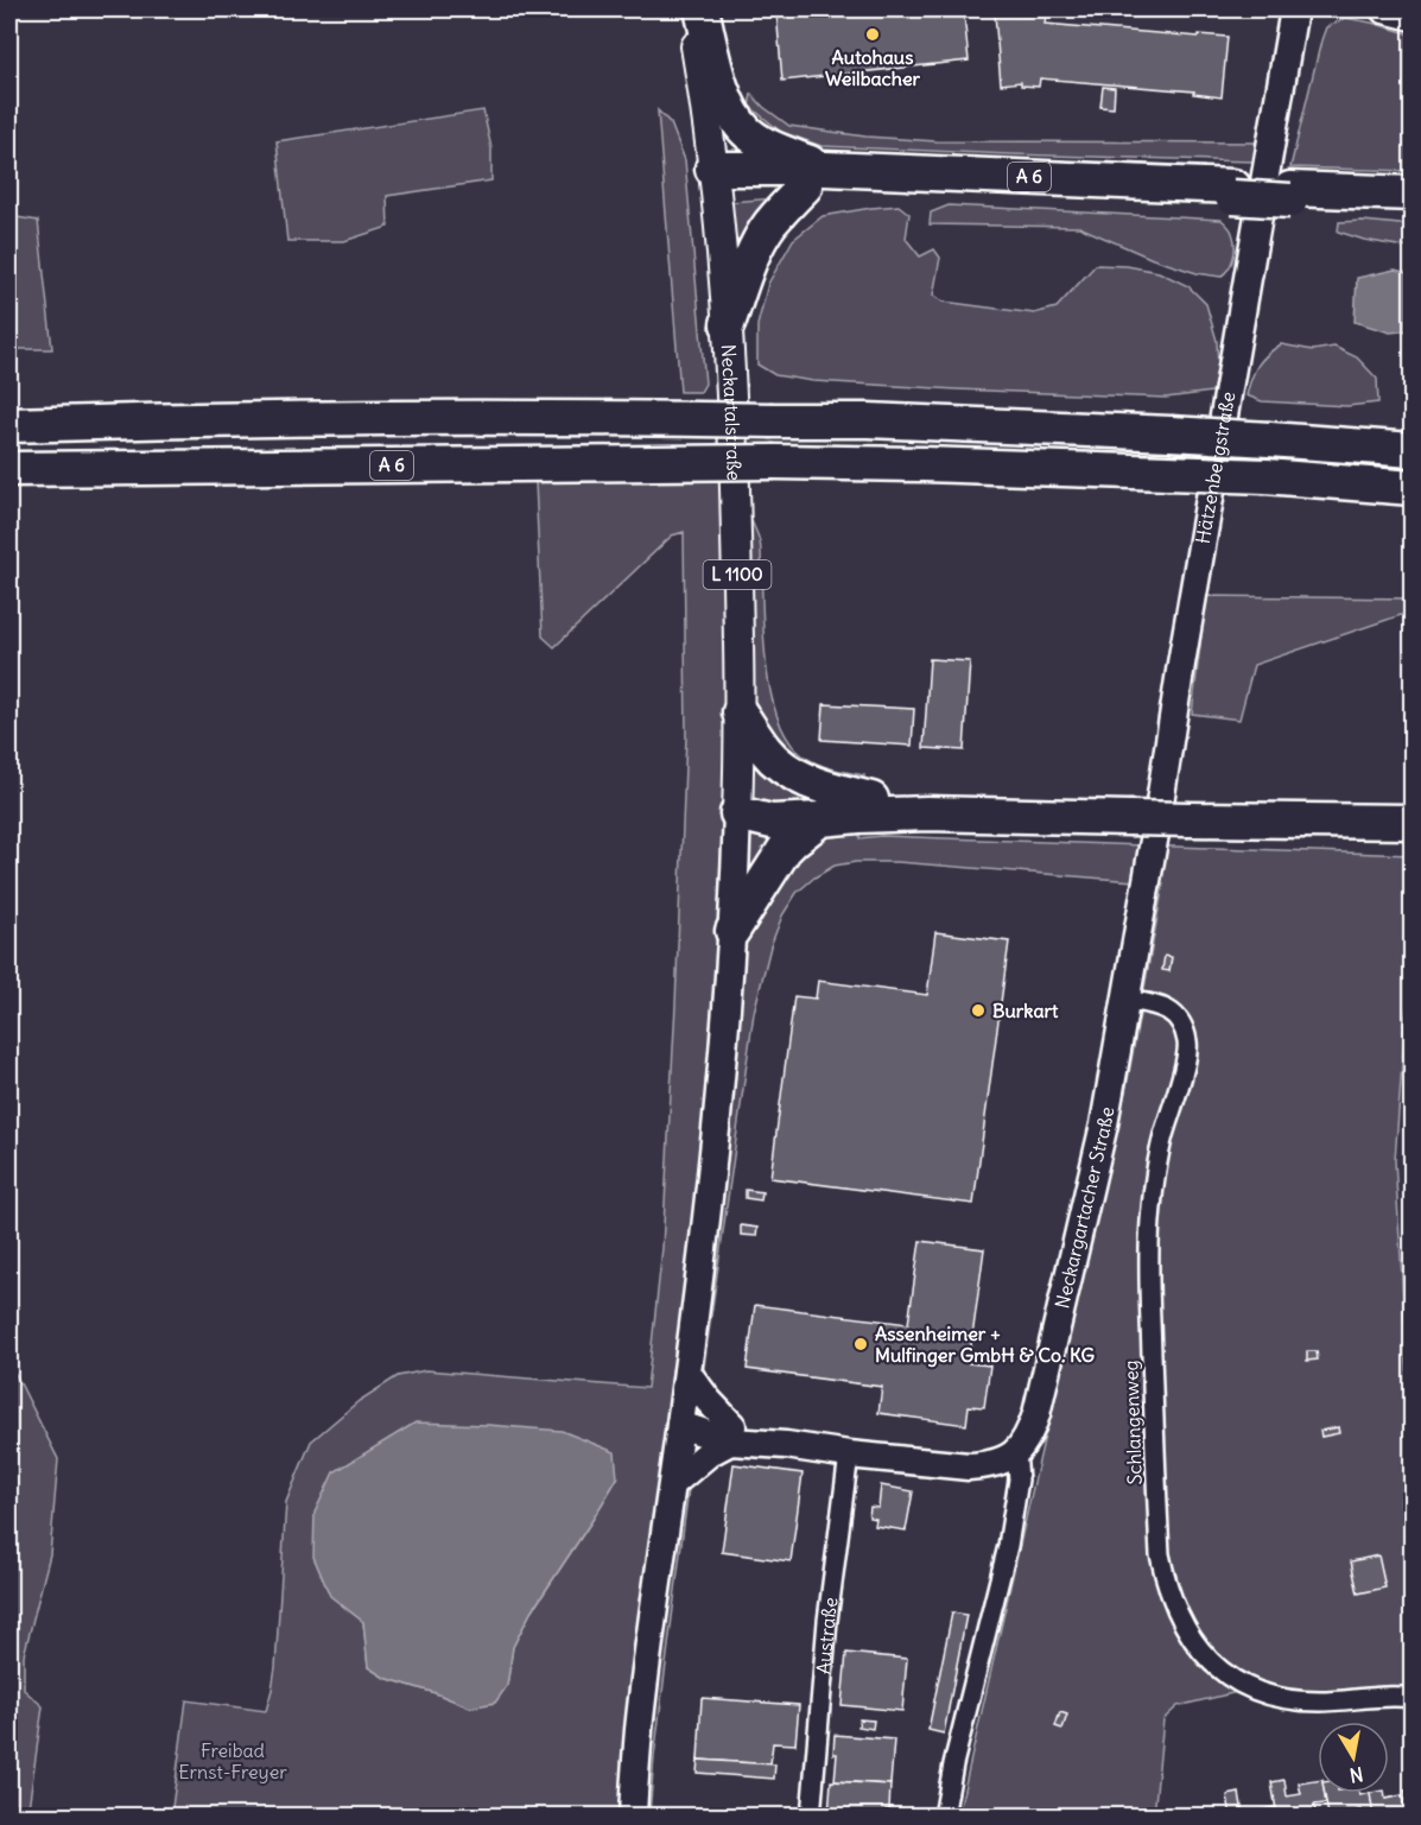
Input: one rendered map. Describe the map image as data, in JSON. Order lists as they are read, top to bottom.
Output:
{
  "streets": {
    "highway": ["A 6"],
    "main road": ["Neckartalstraße", "L 1100"],
    "street": [
      "Hätzenbergstraße",
      "Neckargartacher Straße",
      "Schlangenweg",
      "Austraße"
    ]
  },
  "crossings": [
    ["Neckartalstraße", "L 1100"],
    ["Hätzenbergstraße", "Neckargartacher Straße"],
    ["Neckargartacher Straße", "Schlangenweg"]
  ],
  "parks": ["Freibad Ernst-Freyer"],
  "places": ["Autohaus Weilbacher", "Burkart", "Assenheimer + Mulfinger GmbH & Co. KG"],
  "north": "bottom"
}
